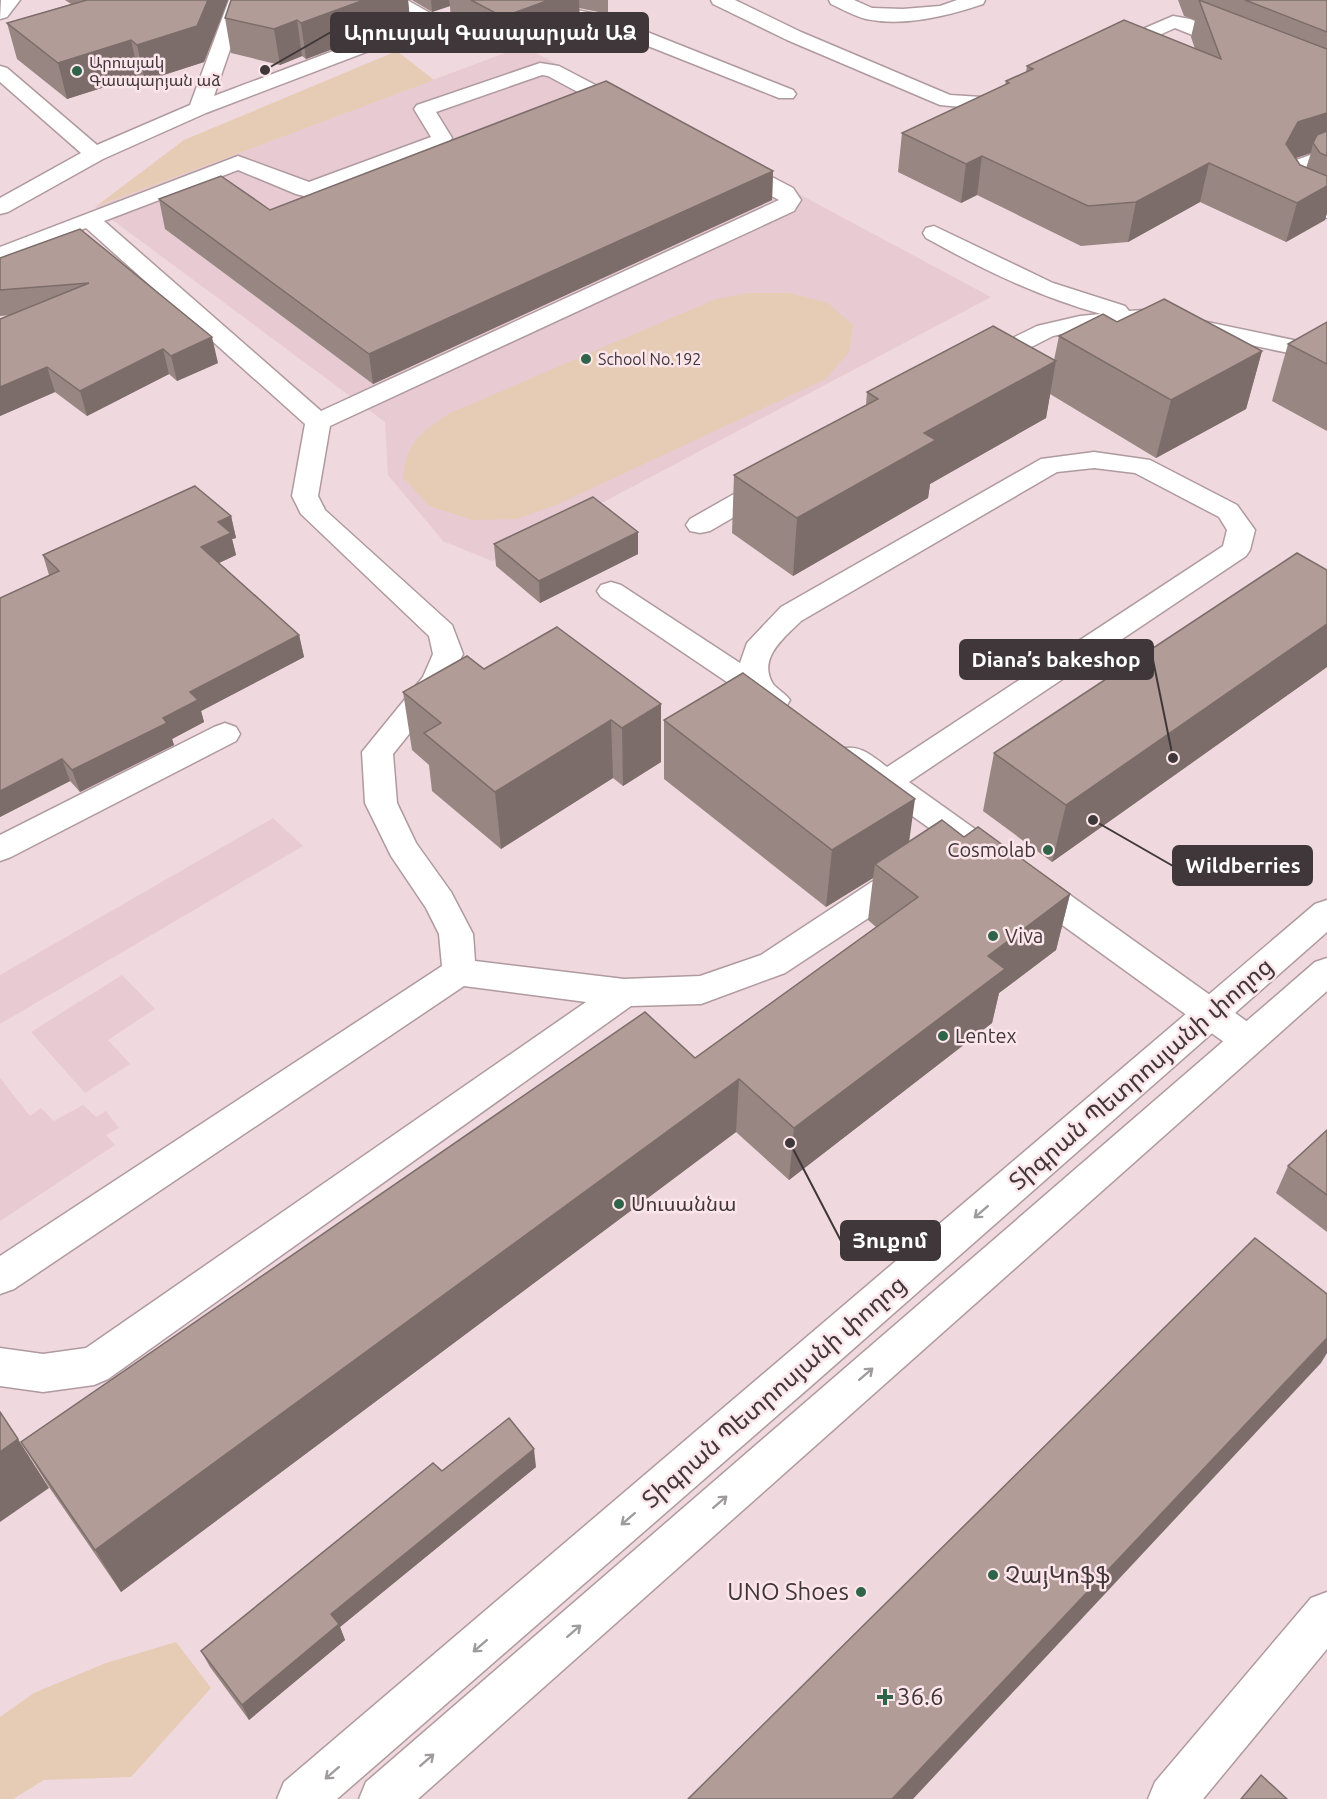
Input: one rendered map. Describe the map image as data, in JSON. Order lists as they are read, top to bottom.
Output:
{
  "streets": {
    "main road": ["Տիգրան Պետրոսյանի փողոց"]
  },
  "places": {
    "other": [
      "Արուսյակ Գասպարյան ԱՁ",
      "Արուսյակ Գասպարյան աձ",
      "School No.192",
      "Diana’s bakeshop",
      "Wildberries",
      "Cosmolab",
      "Viva",
      "Lentex",
      "Յուքոմ",
      "Սուսաննա",
      "ՉայԿոֆֆ",
      "UNO Shoes"
    ],
    "health": ["36.6"]
  }
}
